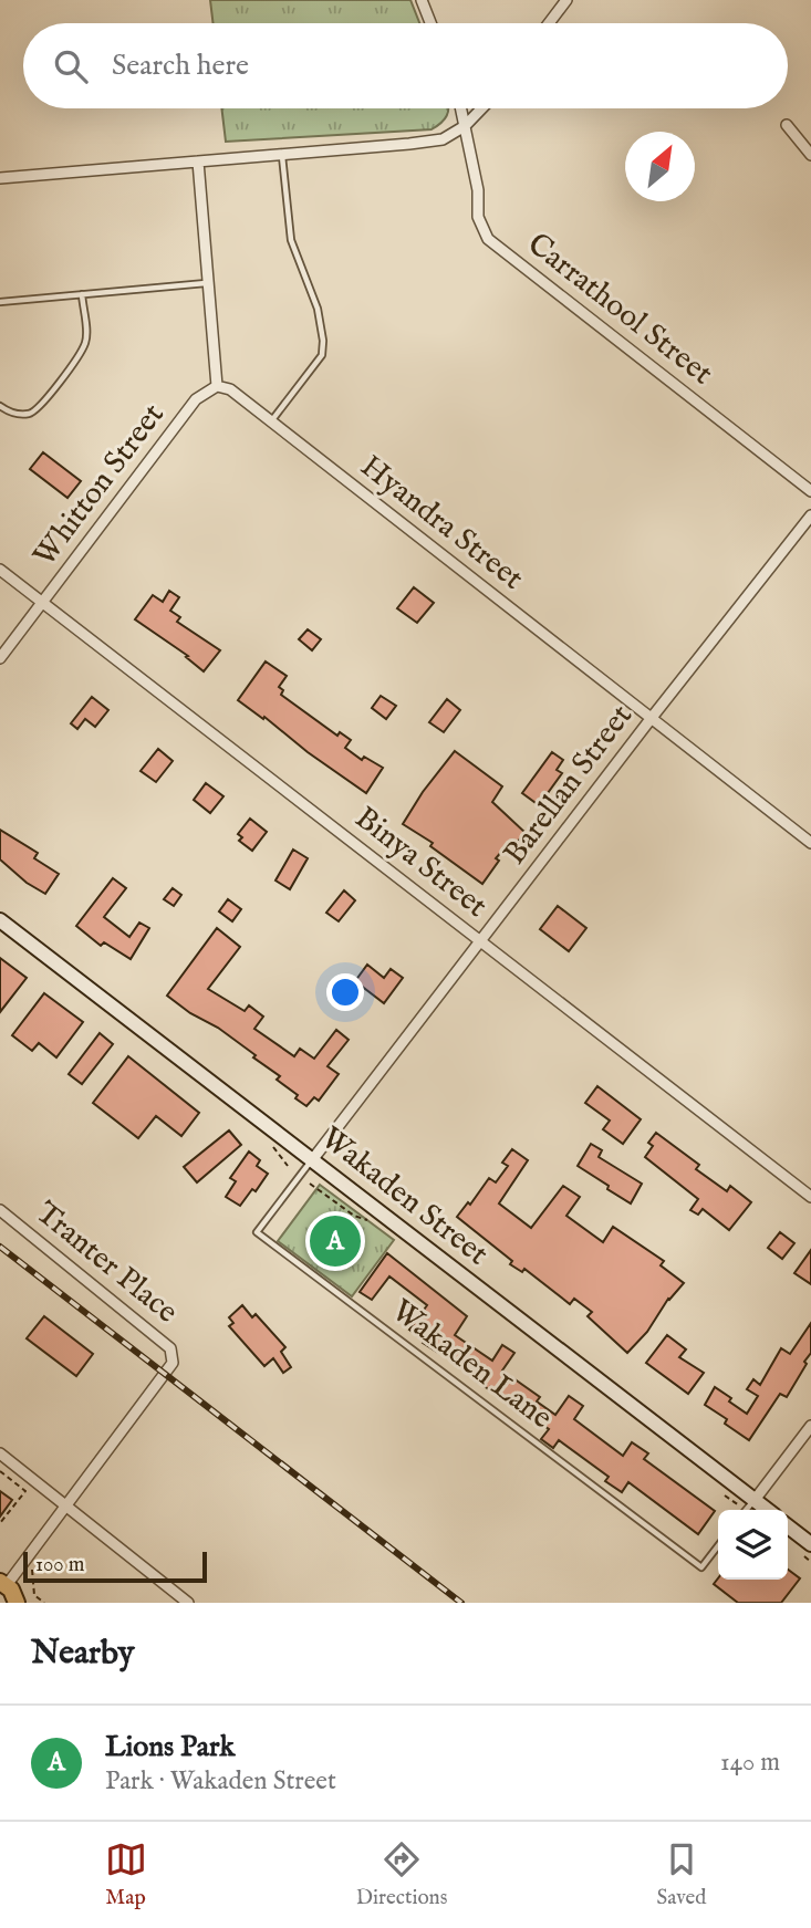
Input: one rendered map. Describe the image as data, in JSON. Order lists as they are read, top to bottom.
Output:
{
  "streets": {
    "street": [
      "Carrathool Street",
      "Whitton Street",
      "Hyandra Street",
      "Barellan Street",
      "Binya Street",
      "Wakaden Street",
      "Tranter Place"
    ],
    "lane": ["Wakaden Lane"]
  },
  "crossings": [
    ["Whitton Street", "Hyandra Street"],
    ["Whitton Street", "Binya Street"],
    ["Hyandra Street", "Barellan Street"],
    ["Barellan Street", "Binya Street"],
    ["Barellan Street", "Wakaden Street"],
    ["Barellan Street", "Wakaden Lane"],
    ["Wakaden Street", "Wakaden Lane"]
  ],
  "scale_bar": "100 m",
  "north": "top right",
  "page": {
    "search": "Search here",
    "pins": "A",
    "scale": "100 m",
    "heading": "Nearby",
    "list": [
      {
        "mark": "A",
        "name": "Lions Park",
        "note": "Park · Wakaden Street",
        "value": "140 m"
      }
    ],
    "nav": ["Map", "Directions", "Saved"]
  }
}
